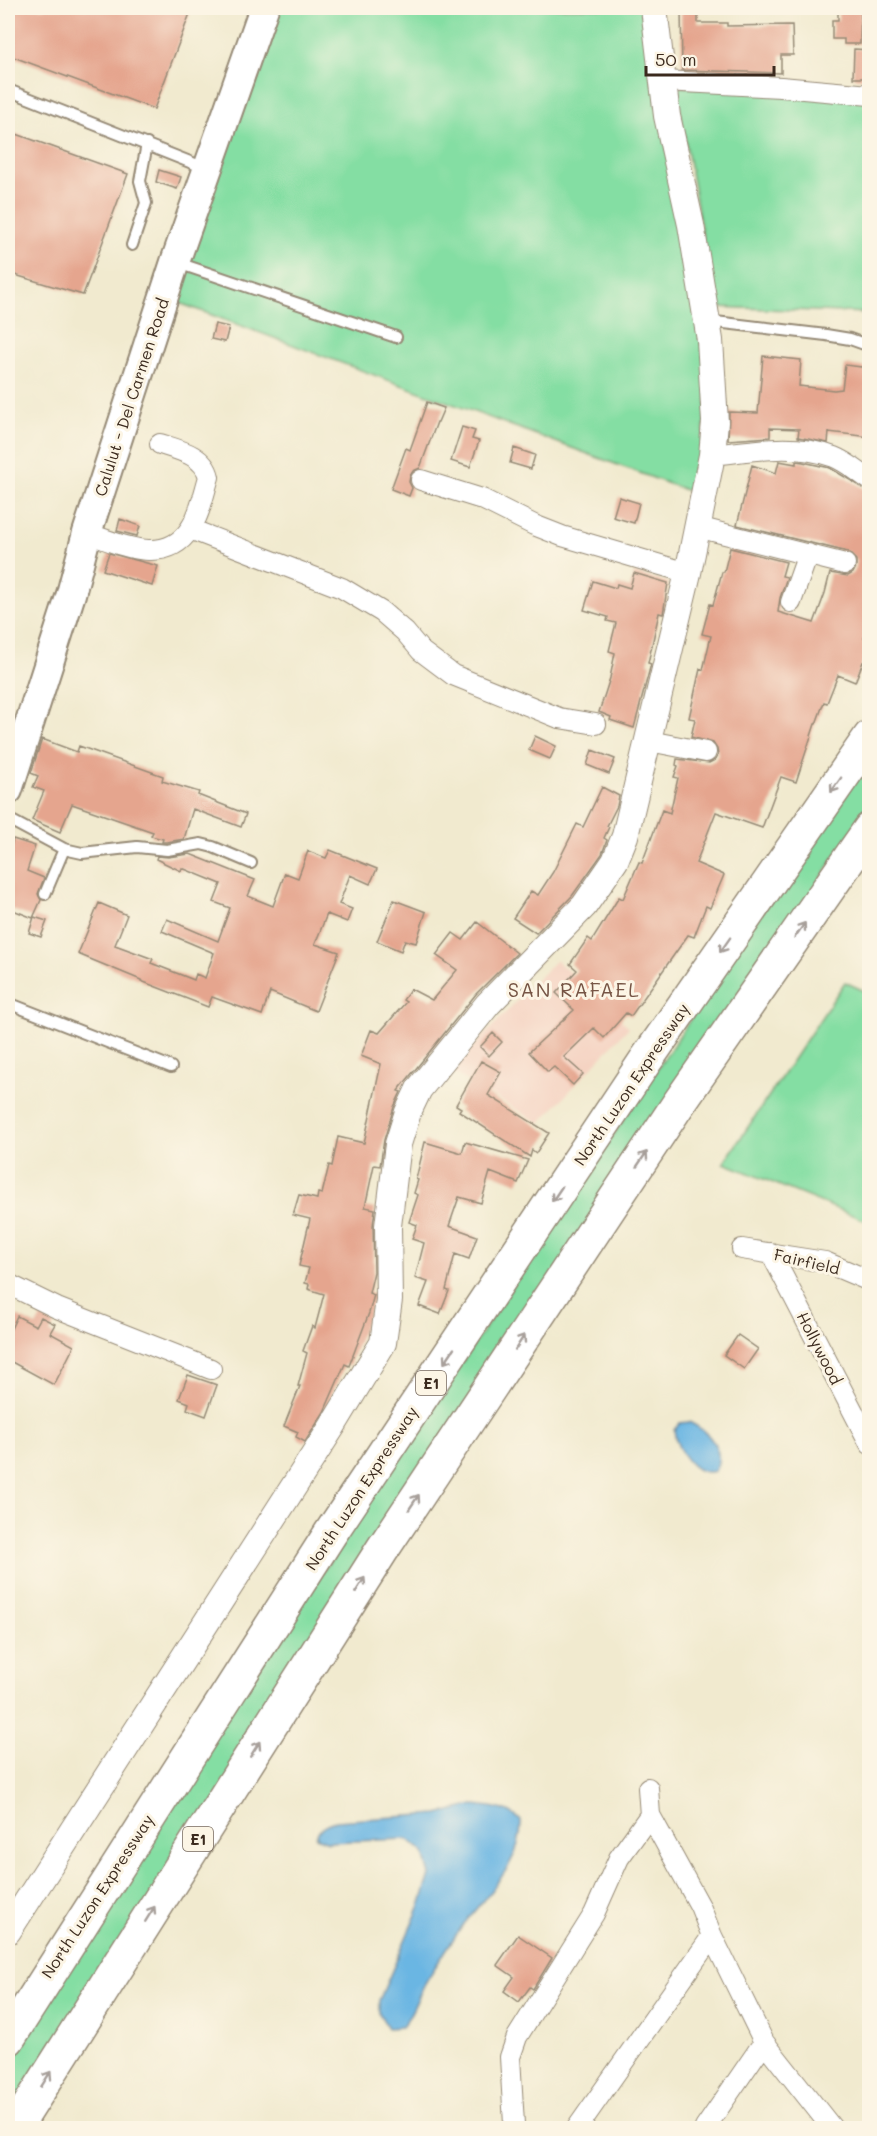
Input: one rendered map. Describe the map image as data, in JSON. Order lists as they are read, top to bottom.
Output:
{
  "streets": {
    "highway": ["North Luzon Expressway", "E1"],
    "main road": ["Calulut - Del Carmen Road"],
    "street": ["Fairfield", "Hollywood"]
  },
  "crossings": [
    ["Fairfield", "Hollywood"]
  ],
  "districts": ["SAN RAFAEL"],
  "scale_bar": "50 m"
}
